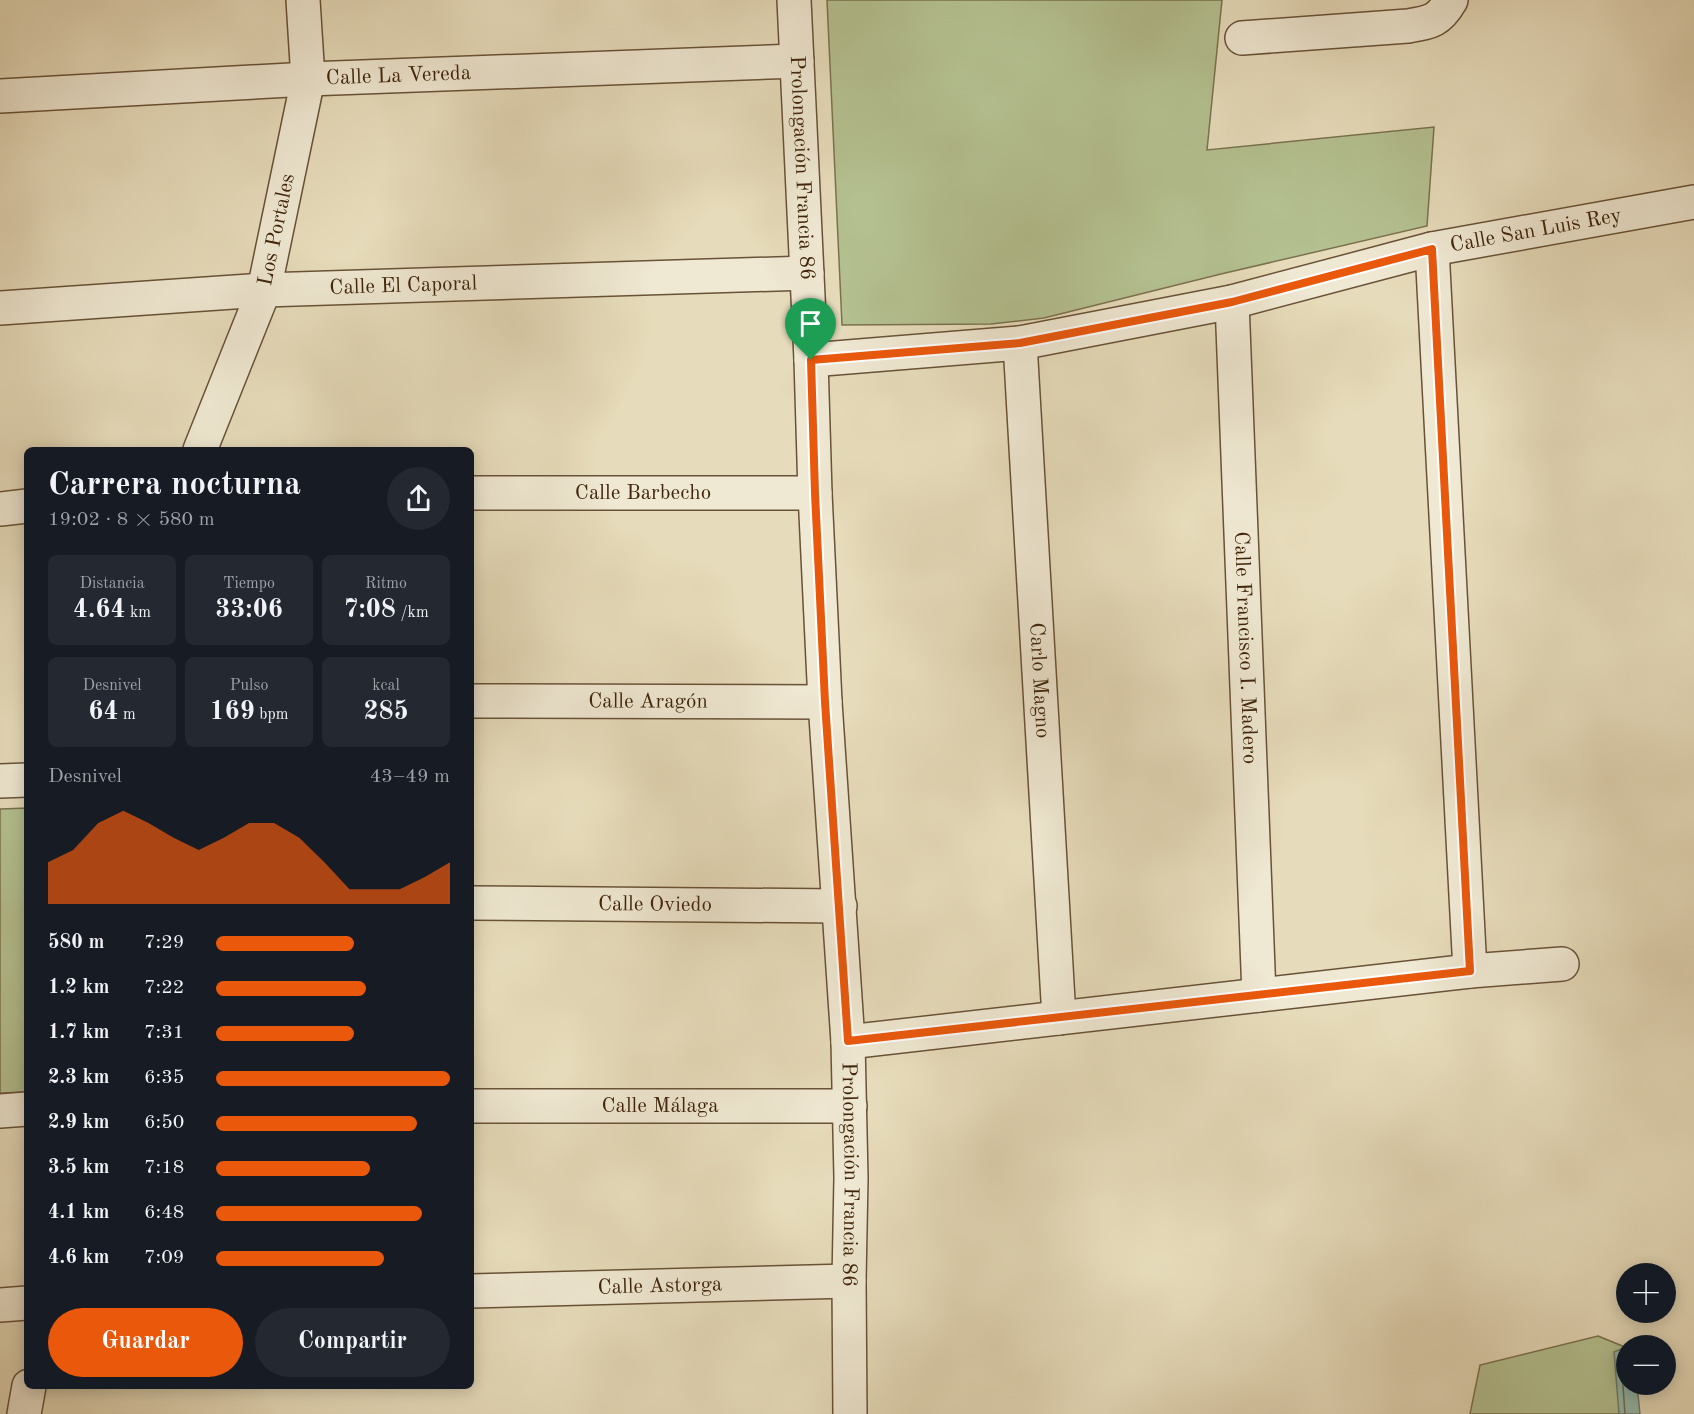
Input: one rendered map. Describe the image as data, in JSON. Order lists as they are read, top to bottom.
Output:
{
  "streets": {
    "street": [
      "Calle La Vereda",
      "Prolongación Francia 86",
      "Los Portales",
      "Calle San Luis Rey",
      "Calle El Caporal",
      "Calle Barbecho",
      "Calle Francisco I. Madero",
      "Carlo Magno",
      "Calle Aragón",
      "Calle Oviedo",
      "Calle Málaga",
      "Calle Astorga"
    ]
  },
  "crossings": [
    ["Calle La Vereda", "Prolongación Francia 86"],
    ["Calle La Vereda", "Los Portales"],
    ["Prolongación Francia 86", "Calle San Luis Rey"],
    ["Prolongación Francia 86", "Calle El Caporal"],
    ["Prolongación Francia 86", "Calle Barbecho"],
    ["Prolongación Francia 86", "Calle Aragón"],
    ["Prolongación Francia 86", "Calle Oviedo"],
    ["Prolongación Francia 86", "Calle Málaga"],
    ["Prolongación Francia 86", "Calle Astorga"],
    ["Los Portales", "Calle El Caporal"],
    ["Calle San Luis Rey", "Calle Francisco I. Madero"],
    ["Calle San Luis Rey", "Carlo Magno"]
  ],
  "page": {
    "heading": ["Carrera nocturna", "19:02 · 8 × 580 m"],
    "stats": [
      ["Distancia", "4.64 km"],
      ["Tiempo", "33:06"],
      ["Ritmo", "7:08 /km"],
      ["Desnivel", "64 m"],
      ["Pulso", "169 bpm"],
      ["kcal", "285"]
    ],
    "chart": ["Desnivel", "43–49 m"],
    "list": [
      {
        "name": "580 m",
        "note": "7:29"
      },
      {
        "name": "1.2 km",
        "note": "7:22"
      },
      {
        "name": "1.7 km",
        "note": "7:31"
      },
      {
        "name": "2.3 km",
        "note": "6:35"
      },
      {
        "name": "2.9 km",
        "note": "6:50"
      },
      {
        "name": "3.5 km",
        "note": "7:18"
      },
      {
        "name": "4.1 km",
        "note": "6:48"
      },
      {
        "name": "4.6 km",
        "note": "7:09"
      }
    ],
    "map_buttons": ["+", "−"],
    "buttons": ["Guardar", "Compartir"]
  }
}
